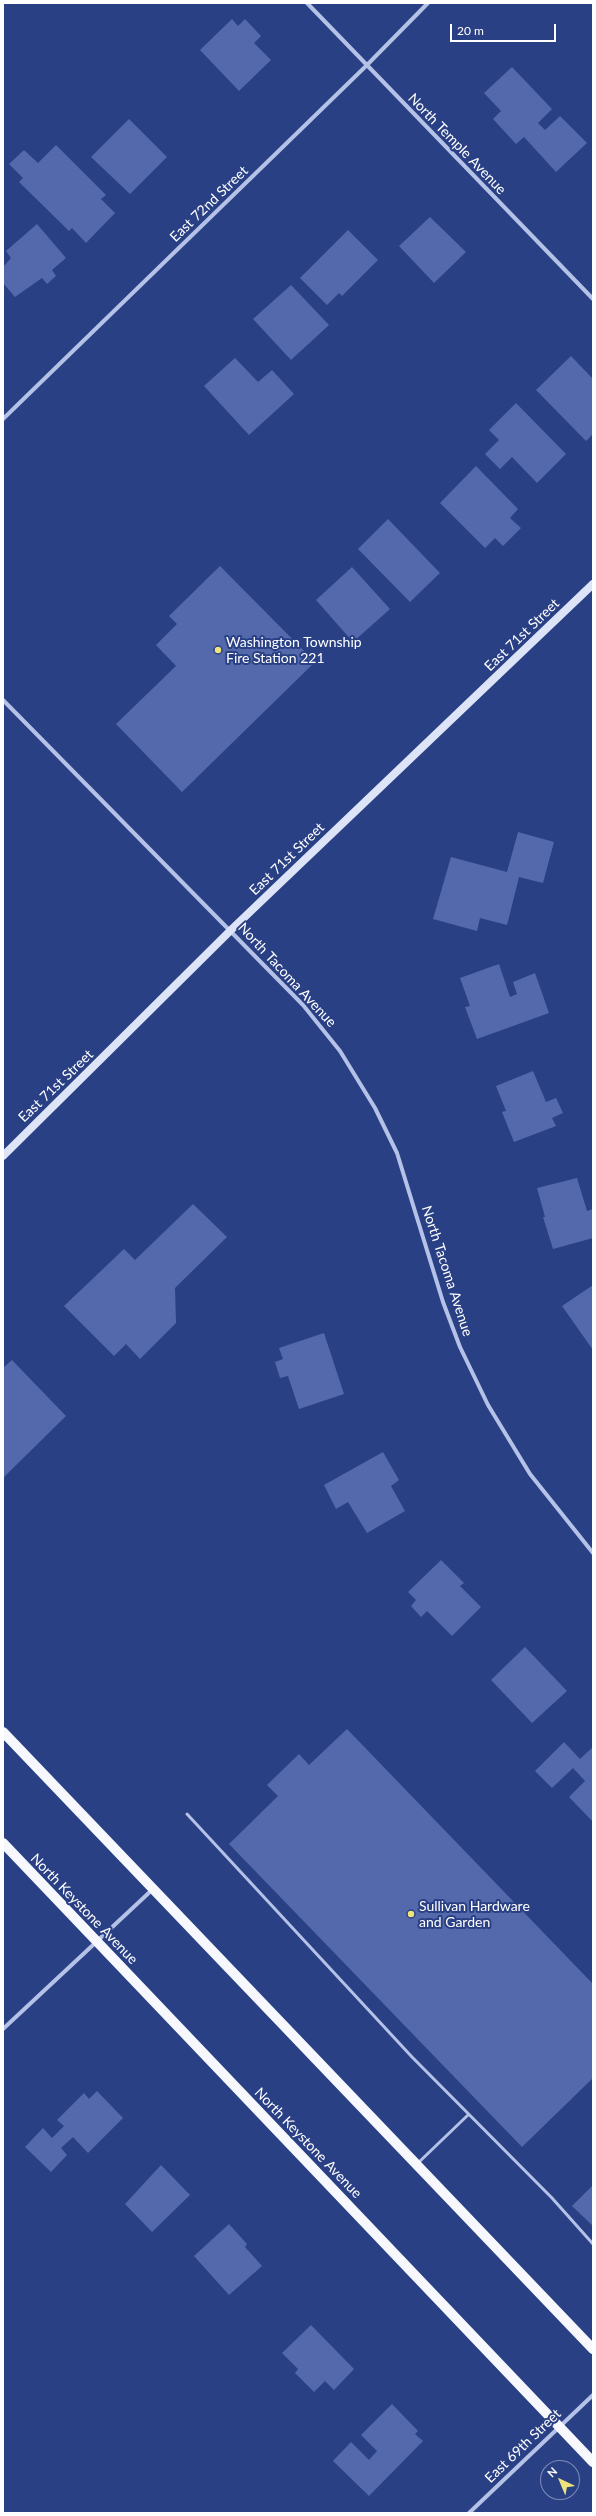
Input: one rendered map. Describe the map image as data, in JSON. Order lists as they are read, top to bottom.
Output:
{
  "streets": {
    "main road": ["East 71st Street", "North Keystone Avenue"],
    "street": [
      "North Temple Avenue",
      "East 72nd Street",
      "North Tacoma Avenue",
      "East 69th Street"
    ]
  },
  "crossings": [
    ["North Temple Avenue", "East 72nd Street"],
    ["East 71st Street", "North Tacoma Avenue"],
    ["North Keystone Avenue", "East 69th Street"]
  ],
  "places": ["Washington Township Fire Station 221", "Sullivan Hardware and Garden"],
  "scale_bar": "20 m",
  "north": "top left"
}
